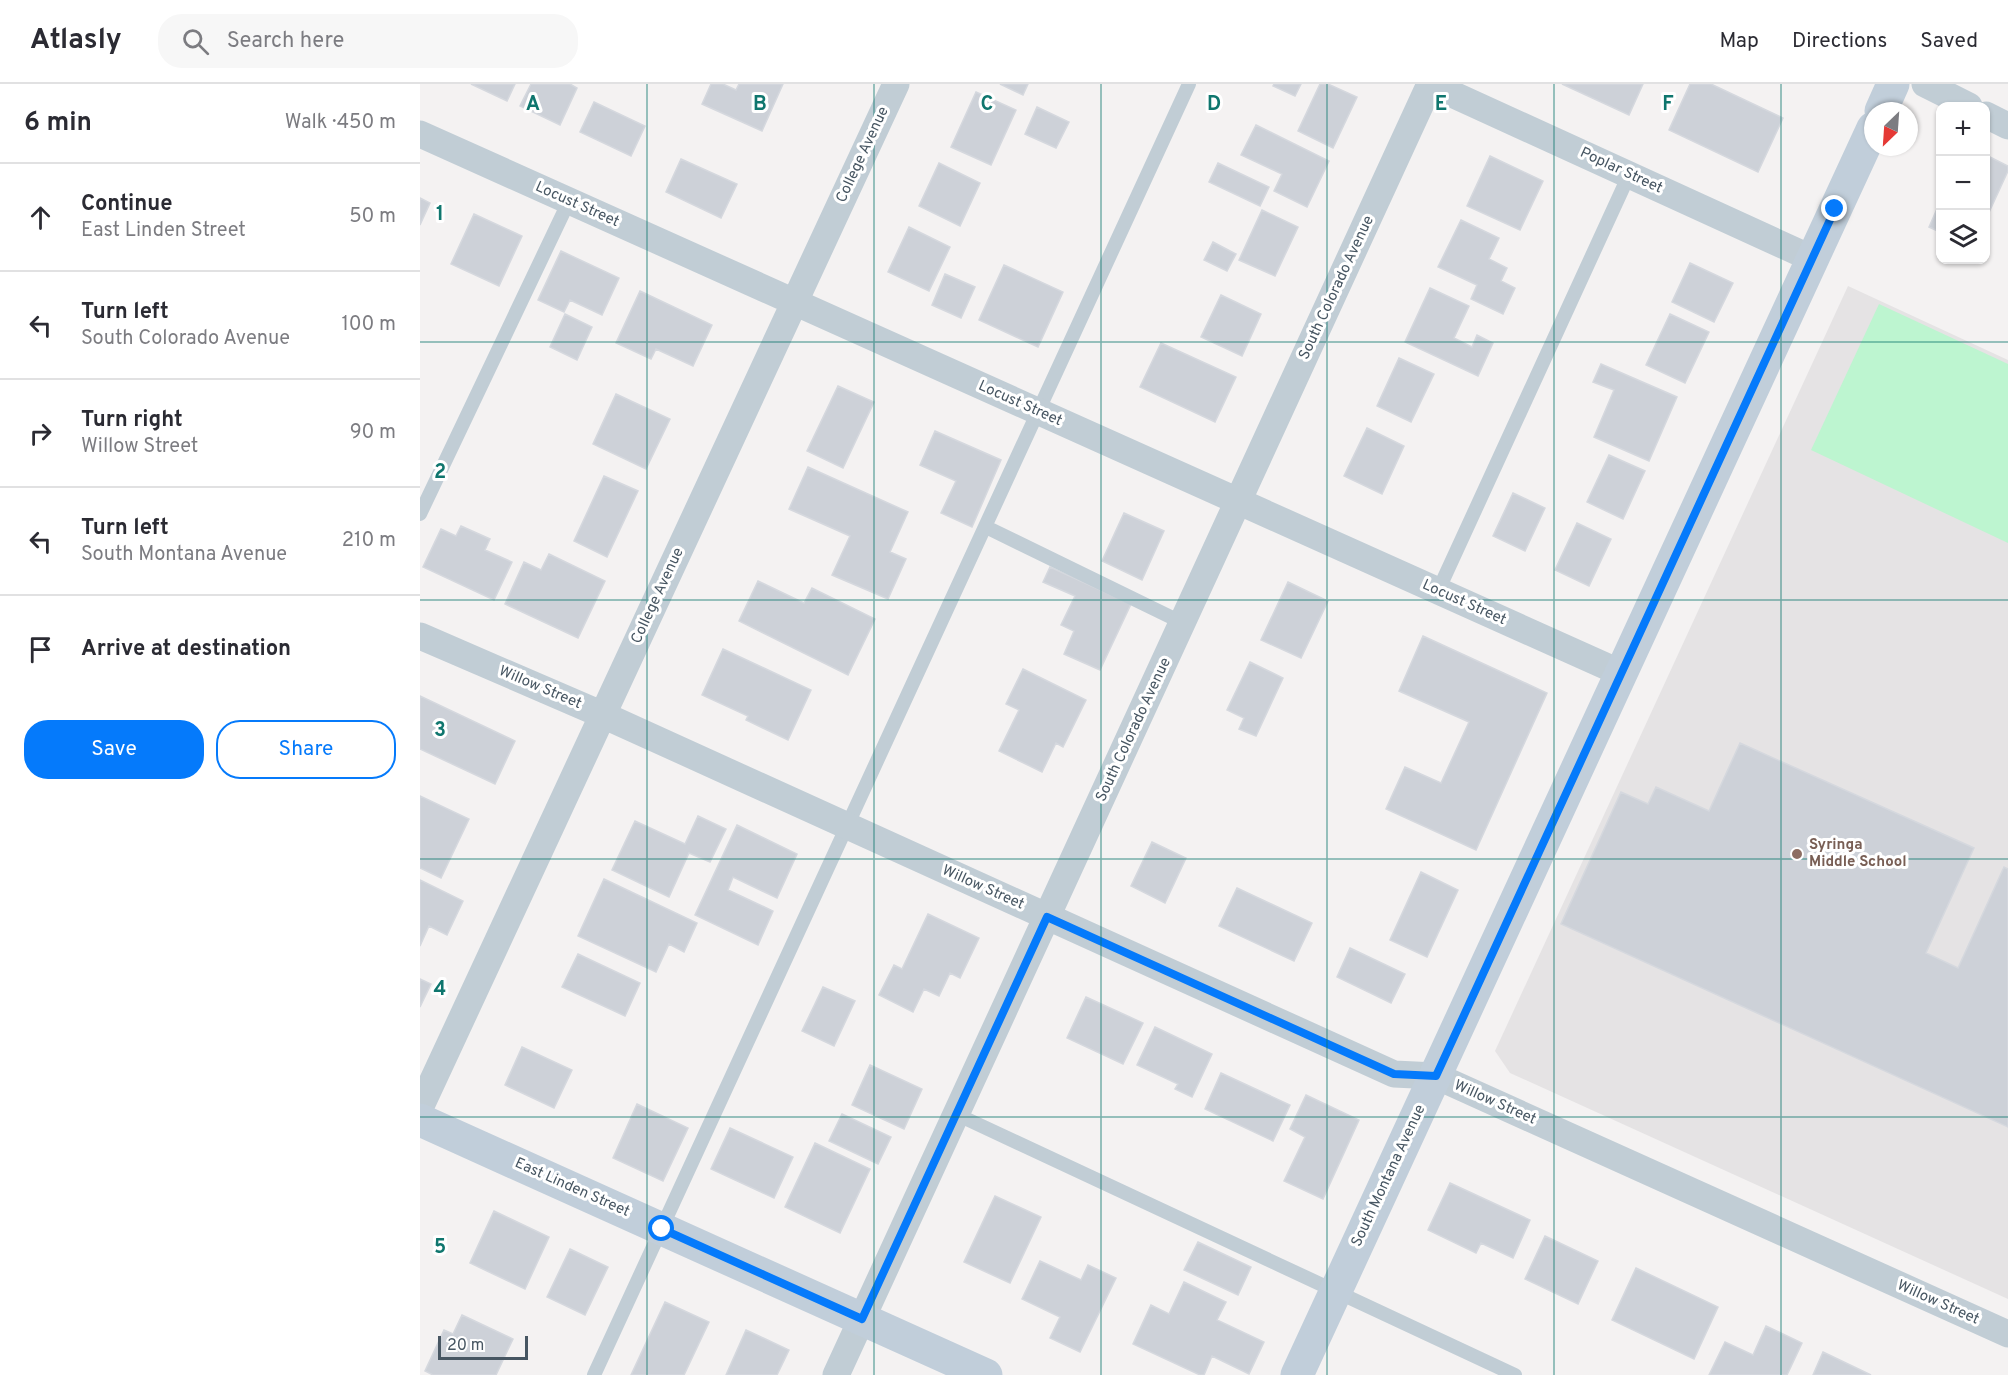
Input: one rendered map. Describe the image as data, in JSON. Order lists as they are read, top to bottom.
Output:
{
  "streets": {
    "street": [
      "College Avenue",
      "Poplar Street",
      "Locust Street",
      "South Colorado Avenue",
      "Willow Street",
      "South Montana Avenue",
      "East Linden Street"
    ]
  },
  "crossings": [
    ["College Avenue", "Locust Street"],
    ["College Avenue", "Willow Street"],
    ["Poplar Street", "South Colorado Avenue"],
    ["Poplar Street", "South Montana Avenue"],
    ["Locust Street", "South Colorado Avenue"],
    ["Locust Street", "South Montana Avenue"],
    ["South Colorado Avenue", "Willow Street"],
    ["South Colorado Avenue", "East Linden Street"],
    ["Willow Street", "South Montana Avenue"]
  ],
  "places": ["Syringa Middle School"],
  "scale_bar": "20 m",
  "north": "bottom left",
  "page": {
    "header": "Atlasly",
    "search": "Search here",
    "nav": ["Map", "Directions", "Saved"],
    "heading": ["6 min", "Walk · 450 m"],
    "map_buttons": ["+", "−"],
    "list": [
      ["Continue", "East Linden Street", "50 m"],
      ["Turn left", "South Colorado Avenue", "100 m"],
      ["Turn right", "Willow Street", "90 m"],
      ["Turn left", "South Montana Avenue", "210 m"],
      "Arrive at destination"
    ],
    "buttons": ["Save", "Share"],
    "scale": "20 m"
  },
  "grid": {
    "columns": [
      "A",
      "B",
      "C",
      "D",
      "E",
      "F"
    ],
    "rows": [
      "1",
      "2",
      "3",
      "4",
      "5"
    ]
  }
}
